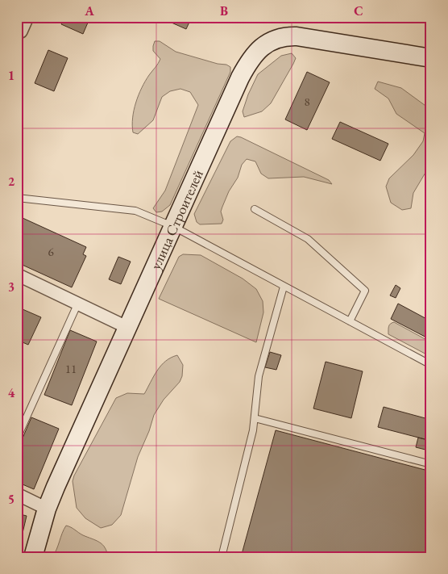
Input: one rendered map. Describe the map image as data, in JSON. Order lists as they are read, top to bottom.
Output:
{
  "streets": {
    "main road": ["улица Строителей"]
  },
  "house_numbers": ["8", "6", "11"],
  "grid": {
    "columns": ["A", "B", "C"],
    "rows": [
      "1",
      "2",
      "3",
      "4",
      "5"
    ]
  }
}
